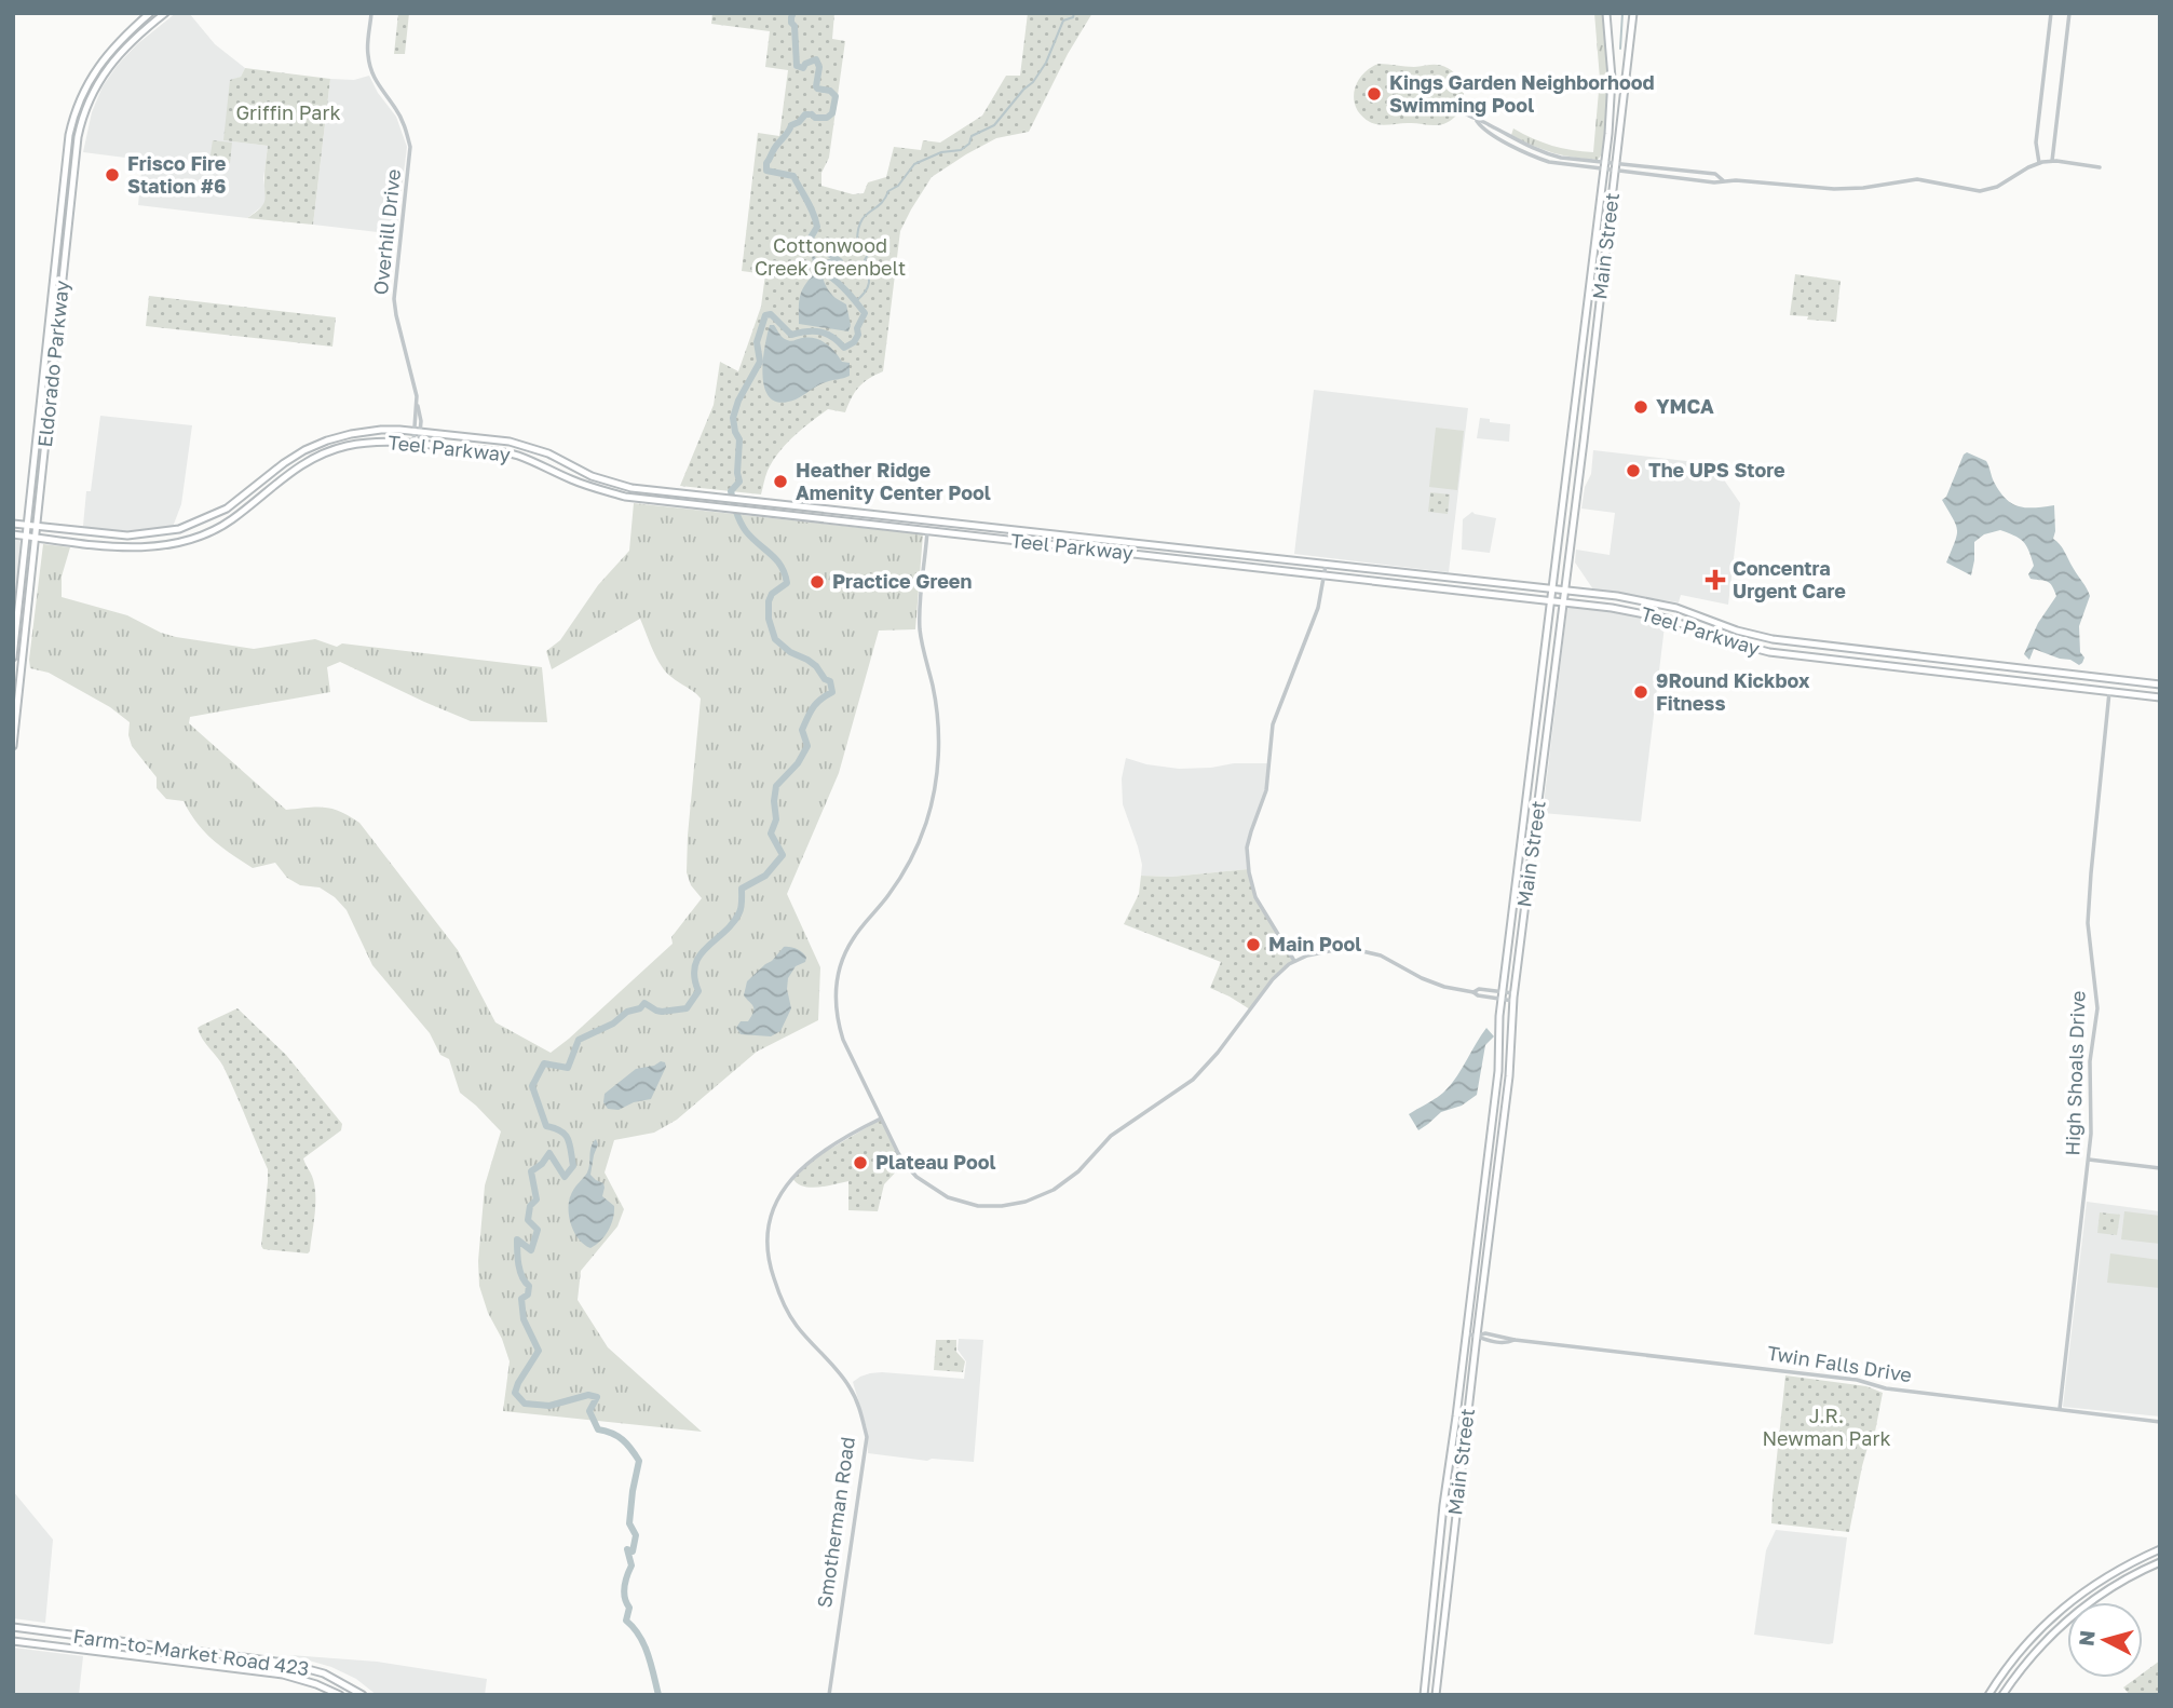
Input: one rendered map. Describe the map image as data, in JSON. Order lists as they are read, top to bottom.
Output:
{
  "streets": {
    "main road": [
      "Main Street",
      "Eldorado Parkway",
      "Teel Parkway",
      "Farm-to-Market Road 423"
    ],
    "street": [
      "Overhill Drive",
      "High Shoals Drive",
      "Twin Falls Drive",
      "Smotherman Road"
    ]
  },
  "crossings": [
    ["Overhill Drive", "Teel Parkway"],
    ["Main Street", "Teel Parkway"],
    ["Main Street", "Twin Falls Drive"],
    ["Eldorado Parkway", "Teel Parkway"],
    ["Teel Parkway", "High Shoals Drive"],
    ["High Shoals Drive", "Twin Falls Drive"]
  ],
  "parks": ["Griffin Park", "Cottonwood Creek Greenbelt", "J.R. Newman Park"],
  "places": {
    "other": [
      "Kings Garden Neighborhood Swimming Pool",
      "Frisco Fire Station #6",
      "YMCA",
      "The UPS Store",
      "Heather Ridge Amenity Center Pool",
      "Practice Green",
      "9Round Kickbox Fitness",
      "Main Pool",
      "Plateau Pool"
    ],
    "health": ["Concentra Urgent Care"]
  },
  "north": "left"
}
